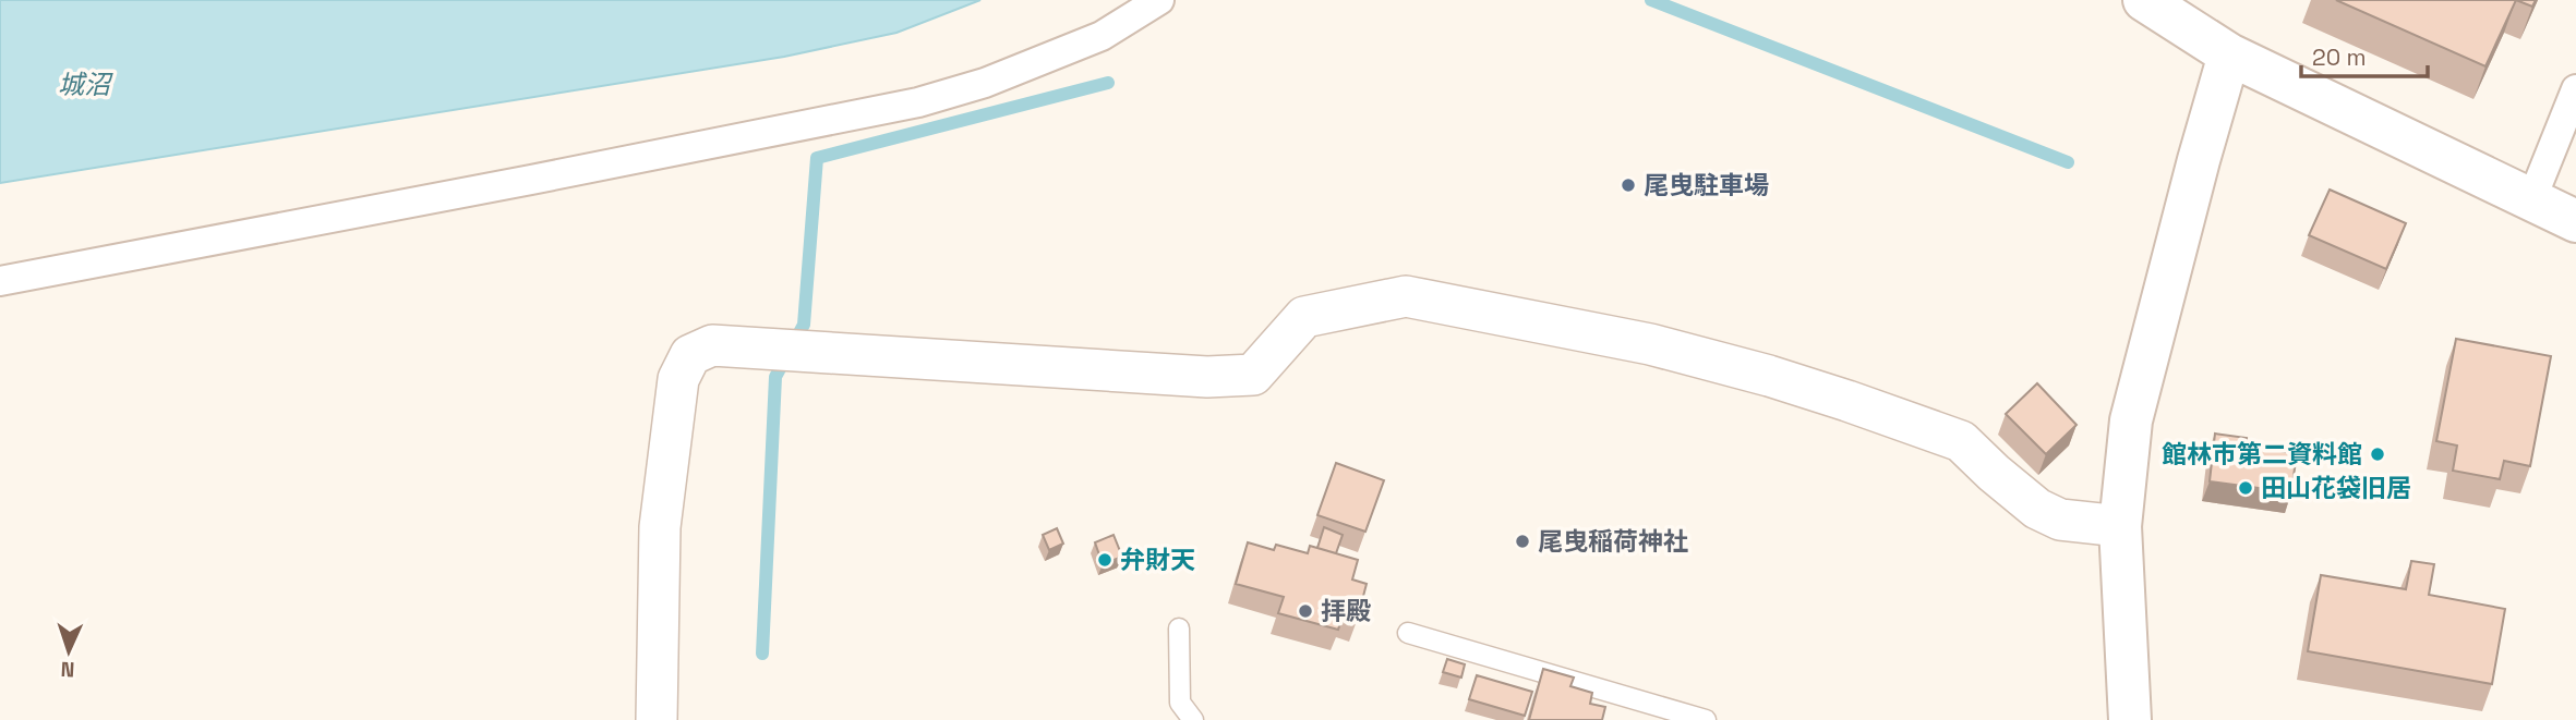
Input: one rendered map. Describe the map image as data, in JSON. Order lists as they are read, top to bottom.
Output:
{
  "water": ["城沼"],
  "places": [
    "尾曳駐車場",
    "館林市第二資料館",
    "田山花袋旧居",
    "尾曳稲荷神社",
    "弁財天",
    "拝殿"
  ],
  "scale_bar": "20 m",
  "north": "bottom"
}
